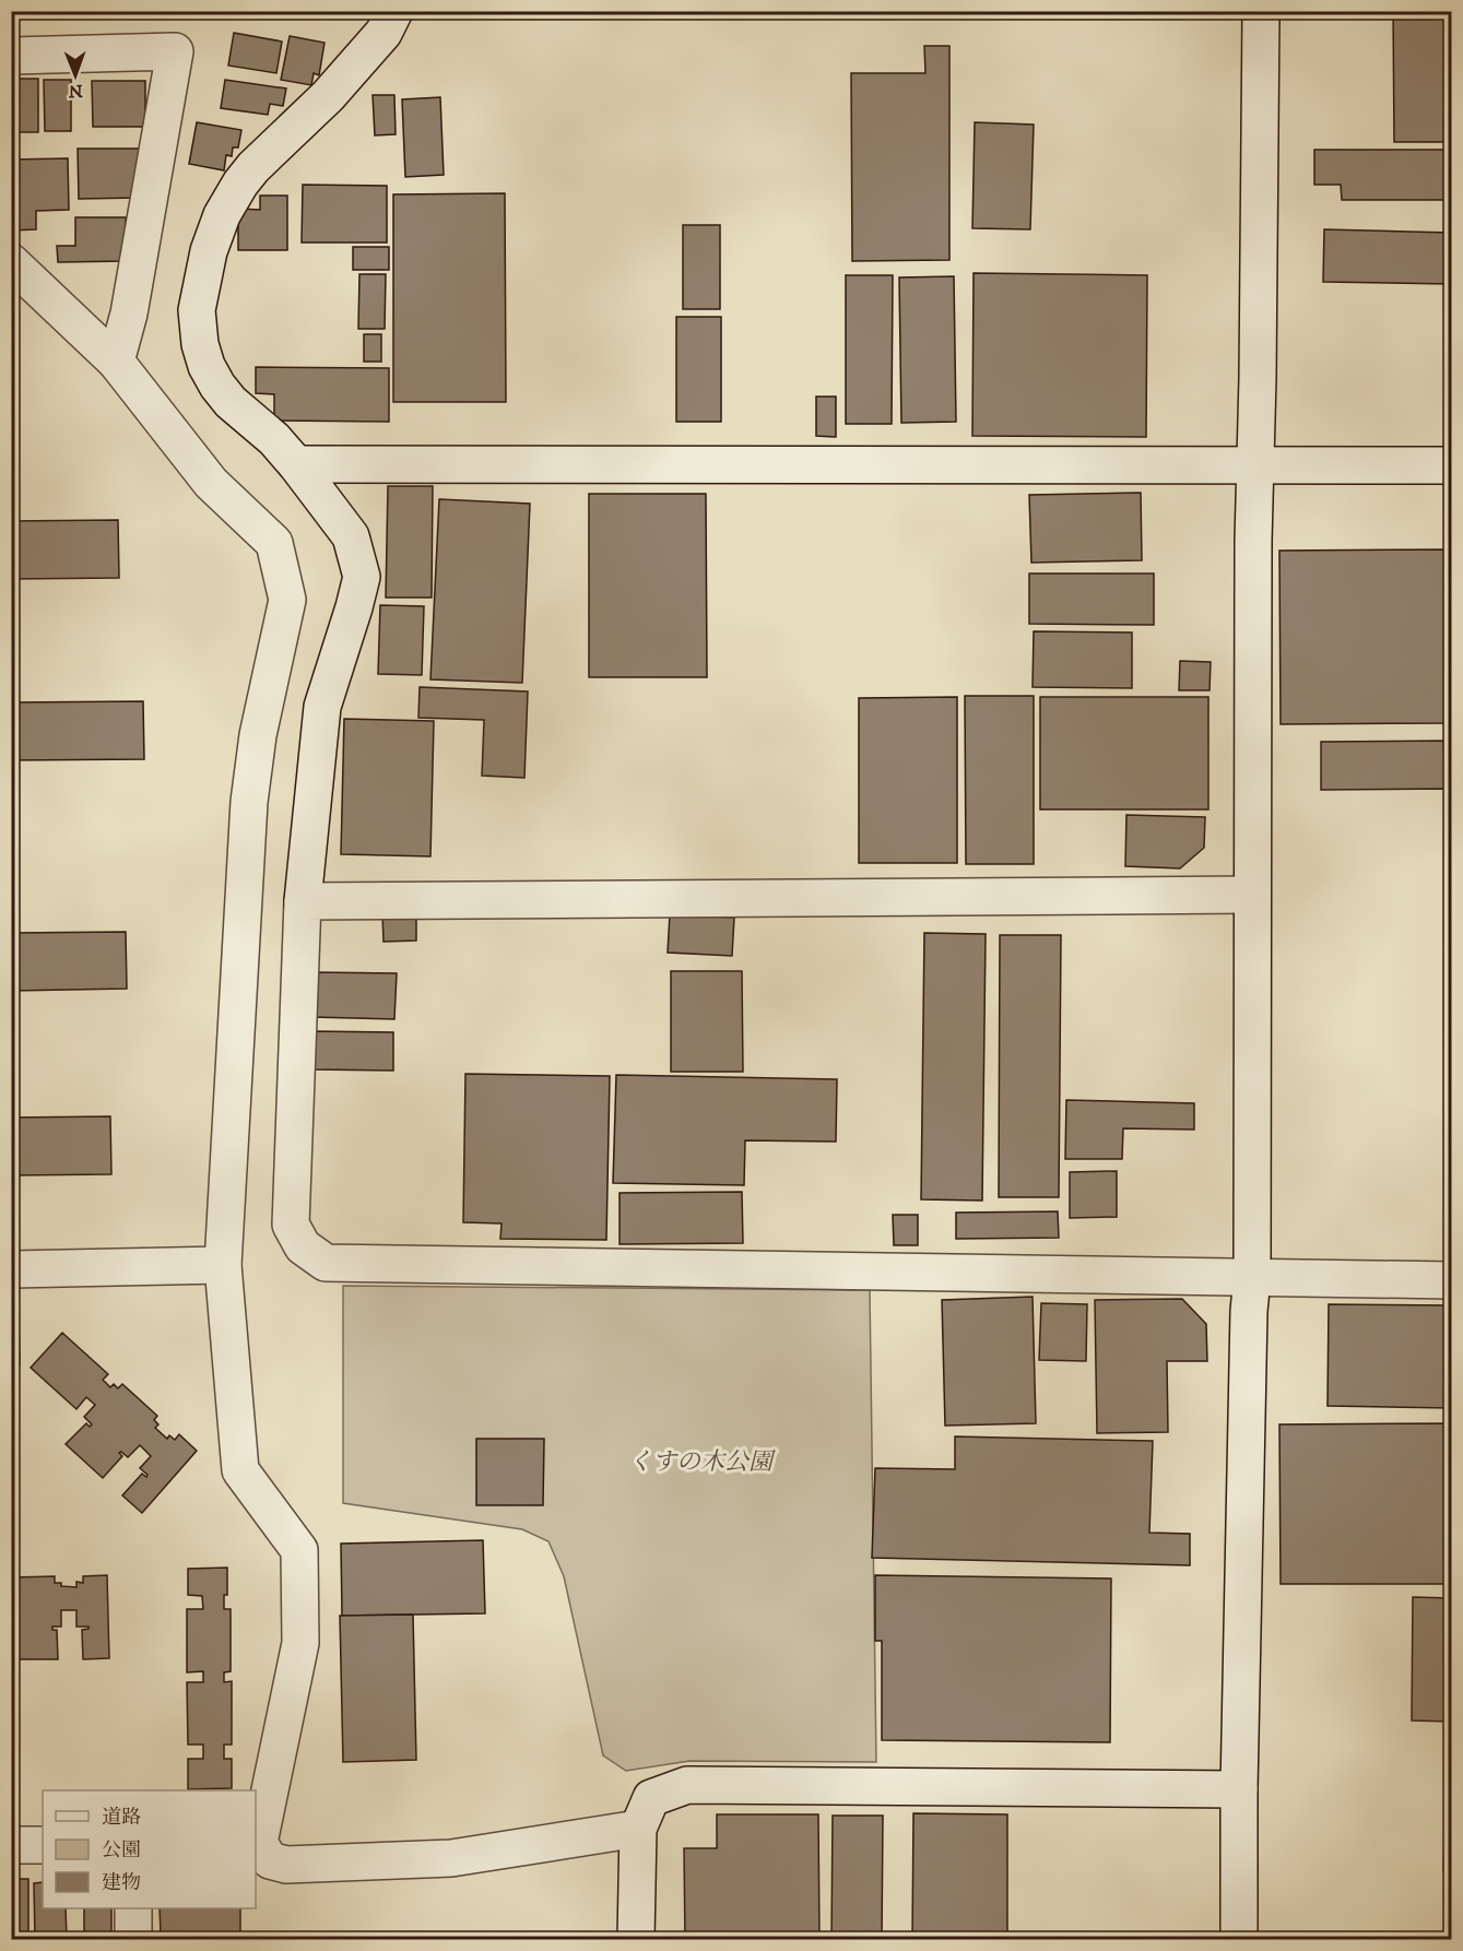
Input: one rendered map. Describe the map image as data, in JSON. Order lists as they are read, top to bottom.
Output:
{
  "parks": ["くすの木公園"],
  "legend": ["道路", "公園", "建物"],
  "north": "bottom"
}
